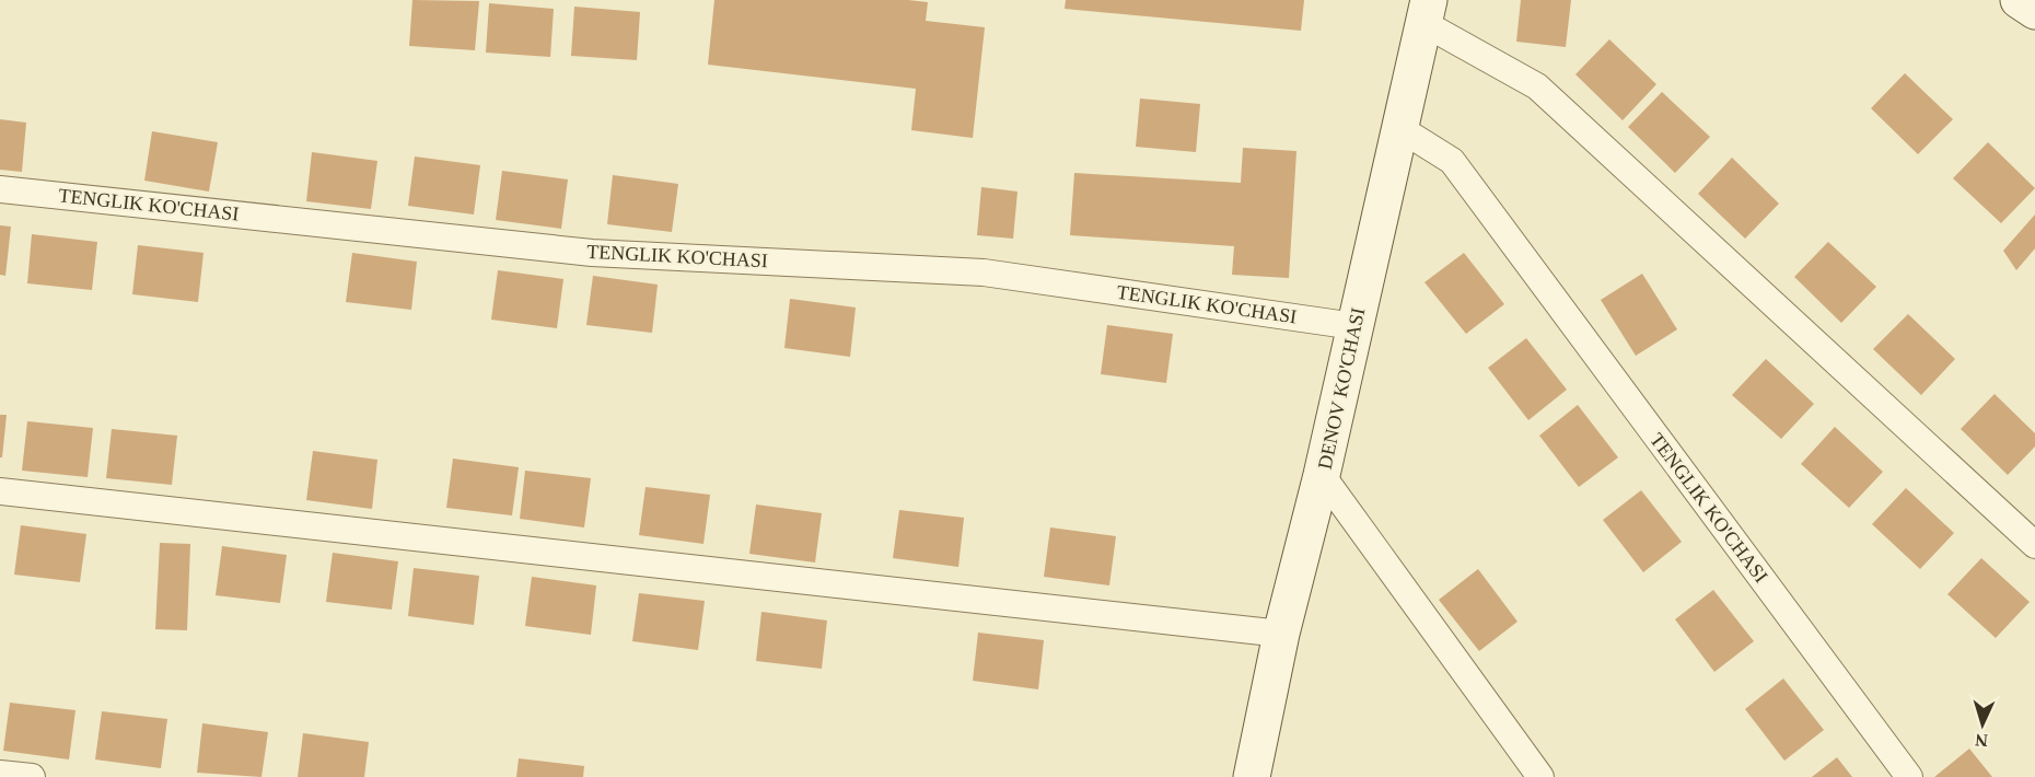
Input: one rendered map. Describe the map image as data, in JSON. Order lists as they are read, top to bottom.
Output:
{
  "streets": {
    "street": ["TENGLIK KO'CHASI", "DENOV KO'CHASI"]
  },
  "crossings": [
    ["TENGLIK KO'CHASI", "DENOV KO'CHASI"]
  ],
  "north": "bottom"
}
